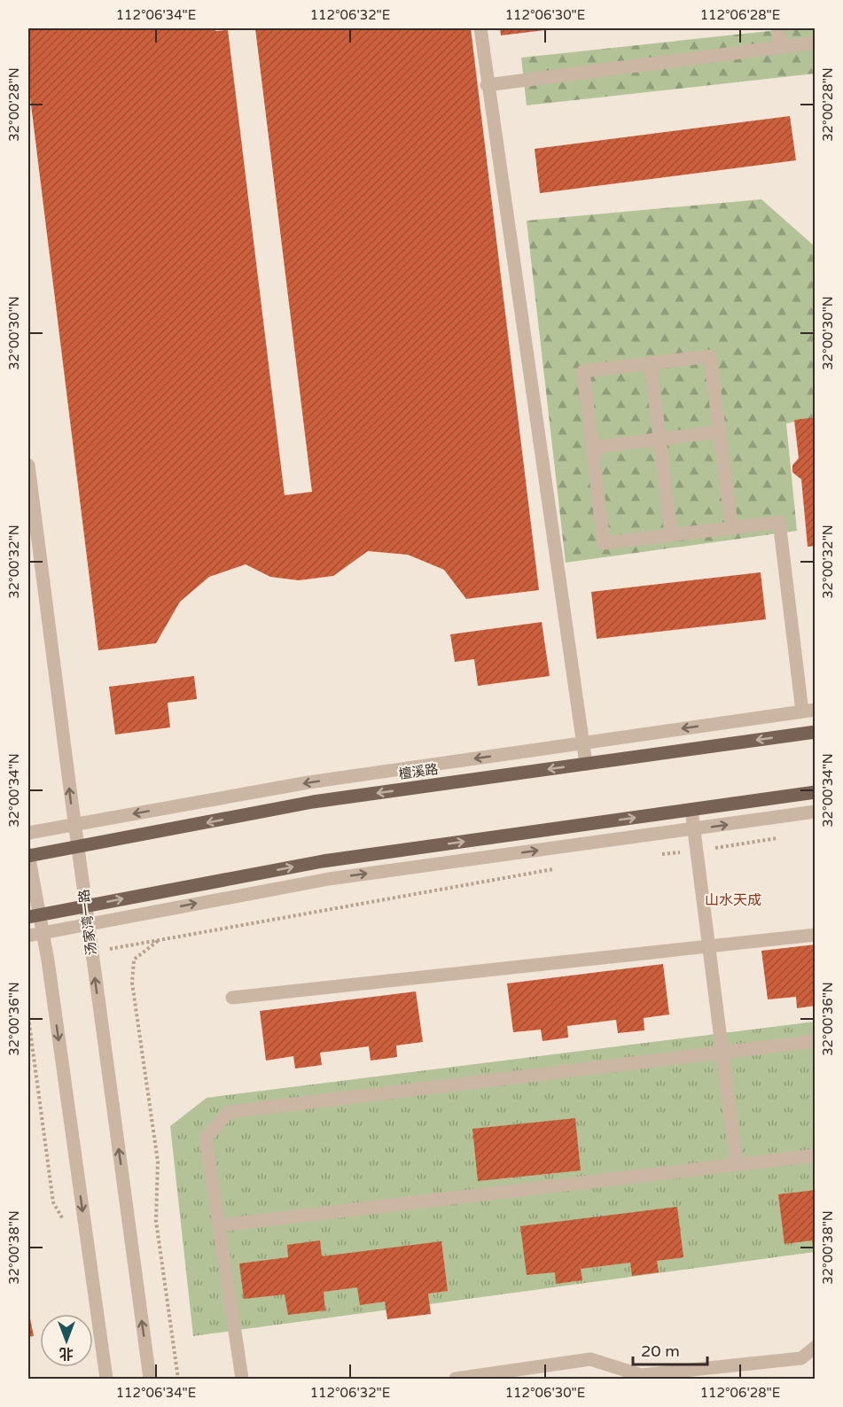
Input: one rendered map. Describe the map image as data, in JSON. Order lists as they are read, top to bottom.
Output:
{
  "streets": {
    "main road": ["檀溪路"],
    "street": ["汤家湾一路"]
  },
  "crossings": [
    ["檀溪路", "汤家湾一路"]
  ],
  "districts": ["山水天成"],
  "scale_bar": "20 m",
  "north": "bottom",
  "coordinates": [
    "112°06'34\"E",
    "112°06'32\"E",
    "112°06'30\"E",
    "112°06'28\"E",
    "32°00'28\"N",
    "32°00'30\"N",
    "32°00'32\"N",
    "32°00'34\"N",
    "32°00'36\"N",
    "32°00'38\"N"
  ]
}
